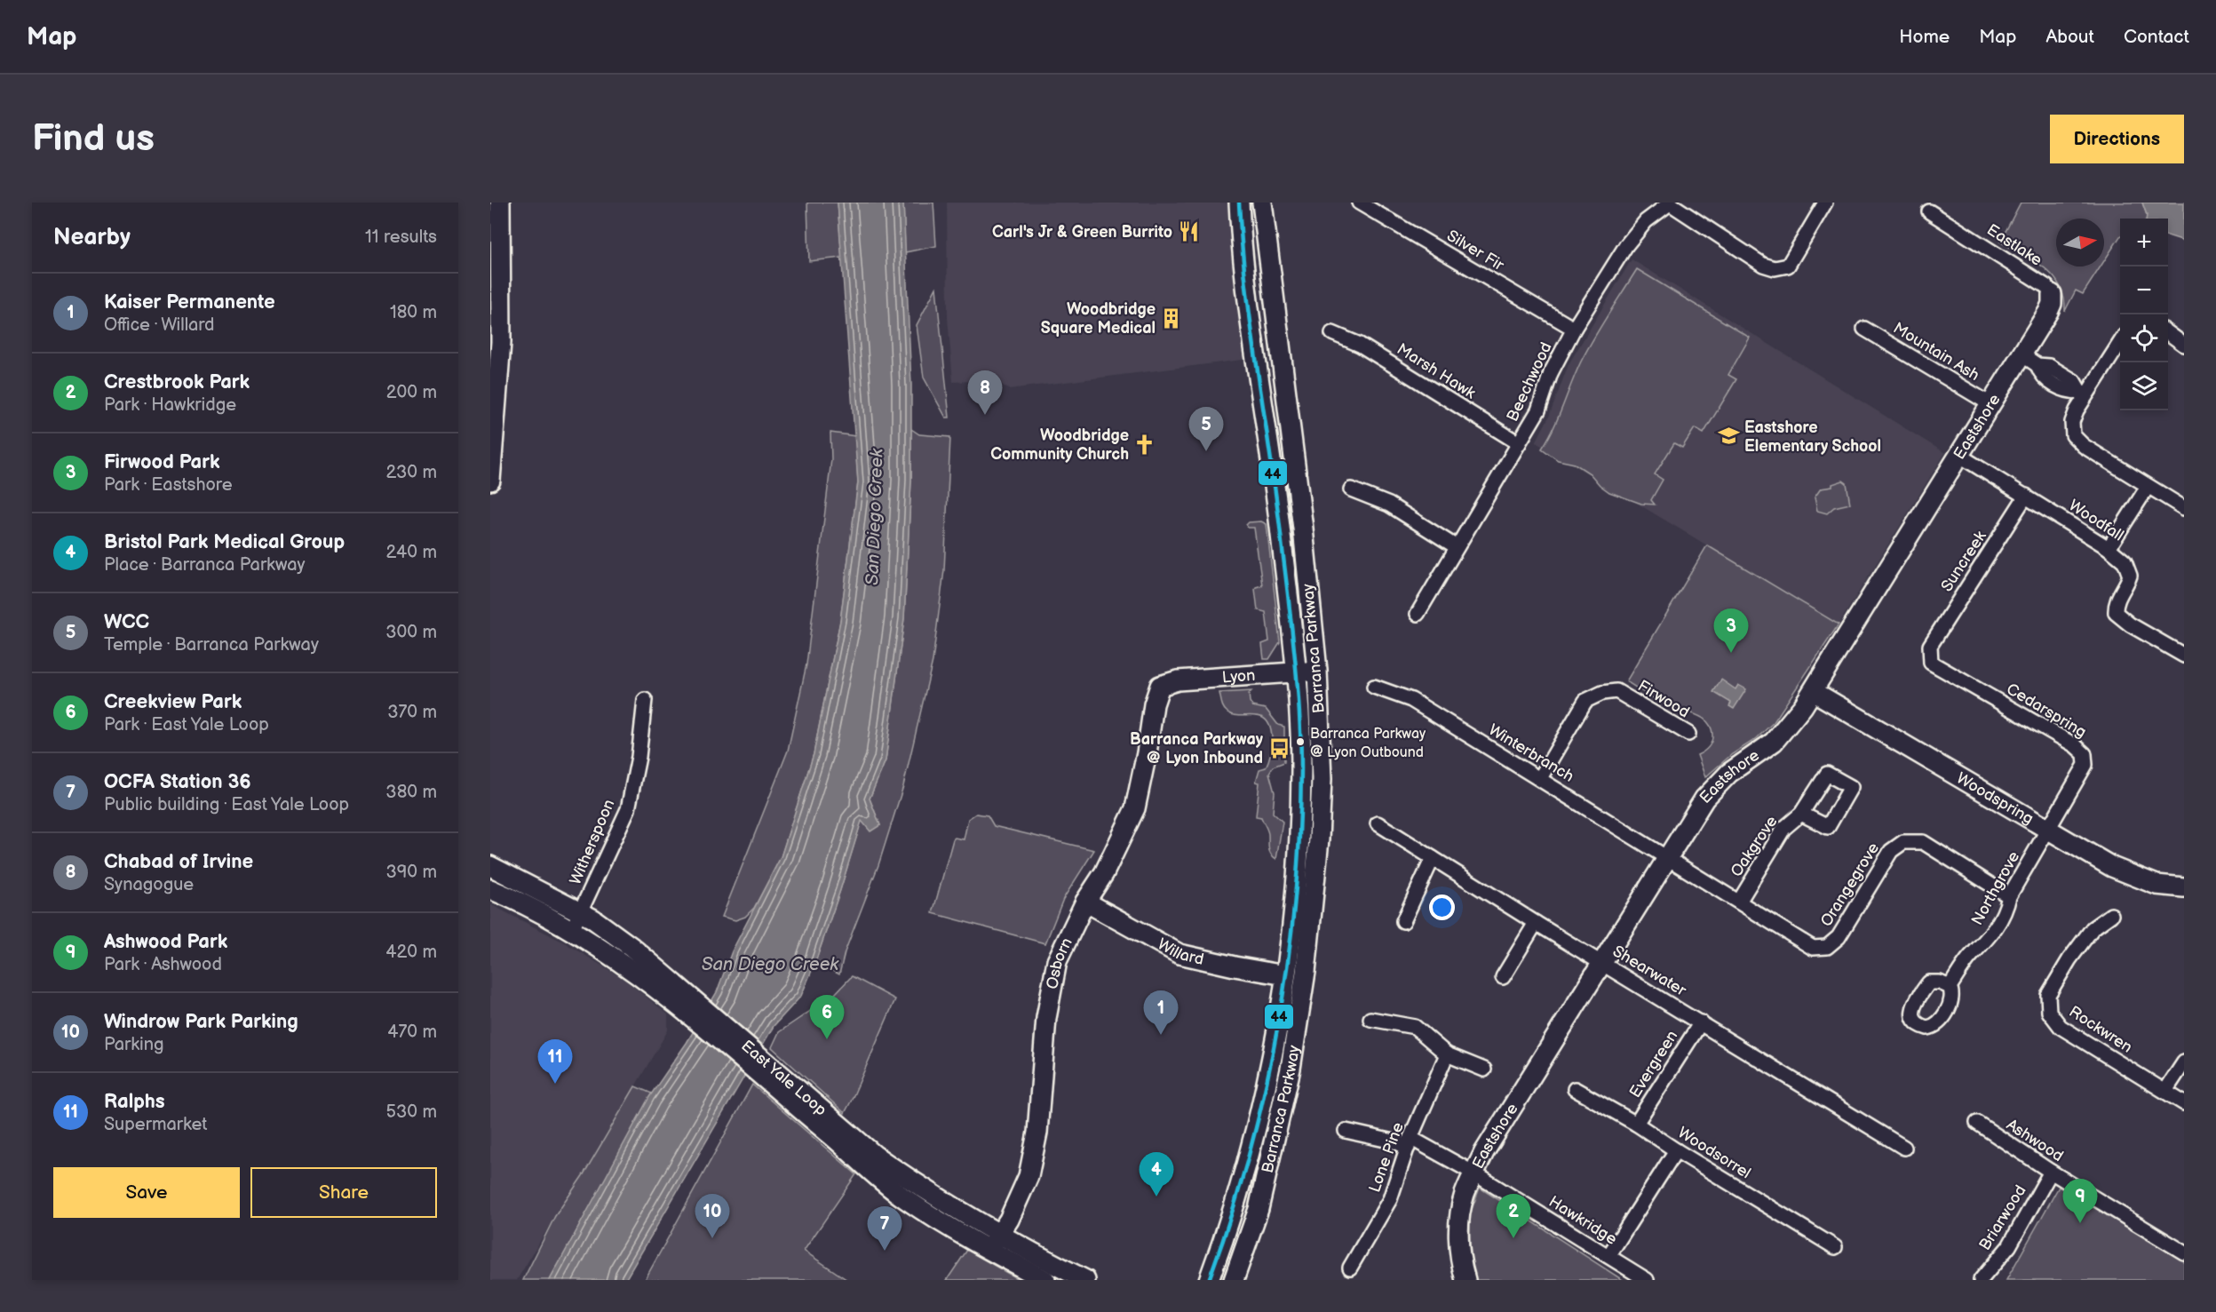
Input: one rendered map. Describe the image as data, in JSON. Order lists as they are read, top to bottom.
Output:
{
  "streets": {
    "main road": [
      "Eastshore",
      "Barranca Parkway",
      "Lyon",
      "Woodspring",
      "Willard",
      "Osborn",
      "East Yale Loop"
    ],
    "street": [
      "Eastlake",
      "Silver Fir",
      "Mountain Ash",
      "Marsh Hawk",
      "Beechwood",
      "Woodfall",
      "Suncreek",
      "Firwood",
      "Cedarspring",
      "Winterbranch",
      "Witherspoon",
      "Oakgrove",
      "Orangegrove",
      "Northgrove",
      "Shearwater",
      "Rockwren",
      "Evergreen",
      "Ashwood",
      "Woodsorrel",
      "Lone Pine",
      "Briarwood",
      "Hawkridge"
    ]
  },
  "crossings": [
    ["Eastlake", "Eastshore"],
    ["Silver Fir", "Beechwood"],
    ["Mountain Ash", "Eastshore"],
    ["Marsh Hawk", "Beechwood"],
    ["Eastshore", "Woodfall"],
    ["Eastshore", "Winterbranch"],
    ["Eastshore", "Woodspring"],
    ["Eastshore", "Orangegrove"],
    ["Eastshore", "Shearwater"],
    ["Eastshore", "Hawkridge"],
    ["Woodfall", "Suncreek"],
    ["Suncreek", "Cedarspring"],
    ["Barranca Parkway", "Lyon"],
    ["Barranca Parkway", "Willard"],
    ["Lyon", "Osborn"],
    ["Firwood", "Winterbranch"],
    ["Cedarspring", "Woodspring"],
    ["Cedarspring", "Northgrove"],
    ["Winterbranch", "Orangegrove"],
    ["Woodspring", "Northgrove"],
    ["Witherspoon", "East Yale Loop"],
    ["Oakgrove", "Orangegrove"],
    ["Orangegrove", "Northgrove"],
    ["Willard", "Osborn"],
    ["Osborn", "East Yale Loop"],
    ["Shearwater", "Evergreen"],
    ["Evergreen", "Woodsorrel"],
    ["Ashwood", "Briarwood"],
    ["Lone Pine", "Hawkridge"]
  ],
  "water": ["San Diego Creek"],
  "places": {
    "restaurant": ["Carl's Jr & Green Burrito"],
    "building": ["Woodbridge Square Medical"],
    "school or university": ["Eastshore Elementary School"],
    "church": ["Woodbridge Community Church"],
    "other": ["Barranca Parkway @ Lyon Outbound"],
    "bus stop": ["Barranca Parkway @ Lyon Inbound"]
  },
  "lines": ["transit line 44"],
  "north": "right",
  "page": {
    "header": "Map",
    "nav": [
      "Home",
      "Map",
      "About",
      "Contact"
    ],
    "buttons": [
      "Directions",
      ["Save", "Share"]
    ],
    "title": "Find us",
    "heading": ["Nearby", "11 results"],
    "map_buttons": ["+", "−"],
    "list": [
      {
        "mark": "1",
        "name": "Kaiser Permanente",
        "note": "Office · Willard",
        "value": "180 m"
      },
      {
        "mark": "2",
        "name": "Crestbrook Park",
        "note": "Park · Hawkridge",
        "value": "200 m"
      },
      {
        "mark": "3",
        "name": "Firwood Park",
        "note": "Park · Eastshore",
        "value": "230 m"
      },
      {
        "mark": "4",
        "name": "Bristol Park Medical Group",
        "note": "Place · Barranca Parkway",
        "value": "240 m"
      },
      {
        "mark": "5",
        "name": "WCC",
        "note": "Temple · Barranca Parkway",
        "value": "300 m"
      },
      {
        "mark": "6",
        "name": "Creekview Park",
        "note": "Park · East Yale Loop",
        "value": "370 m"
      },
      {
        "mark": "7",
        "name": "OCFA Station 36",
        "note": "Public building · East Yale Loop",
        "value": "380 m"
      },
      {
        "mark": "8",
        "name": "Chabad of Irvine",
        "note": "Synagogue",
        "value": "390 m"
      },
      {
        "mark": "9",
        "name": "Ashwood Park",
        "note": "Park · Ashwood",
        "value": "420 m"
      },
      {
        "mark": "10",
        "name": "Windrow Park Parking",
        "note": "Parking",
        "value": "470 m"
      },
      {
        "mark": "11",
        "name": "Ralphs",
        "note": "Supermarket",
        "value": "530 m"
      }
    ],
    "pins": [
      "8",
      "5",
      "3",
      "1",
      "6",
      "11",
      "4",
      "9",
      "2",
      "10",
      "7"
    ]
  }
}
